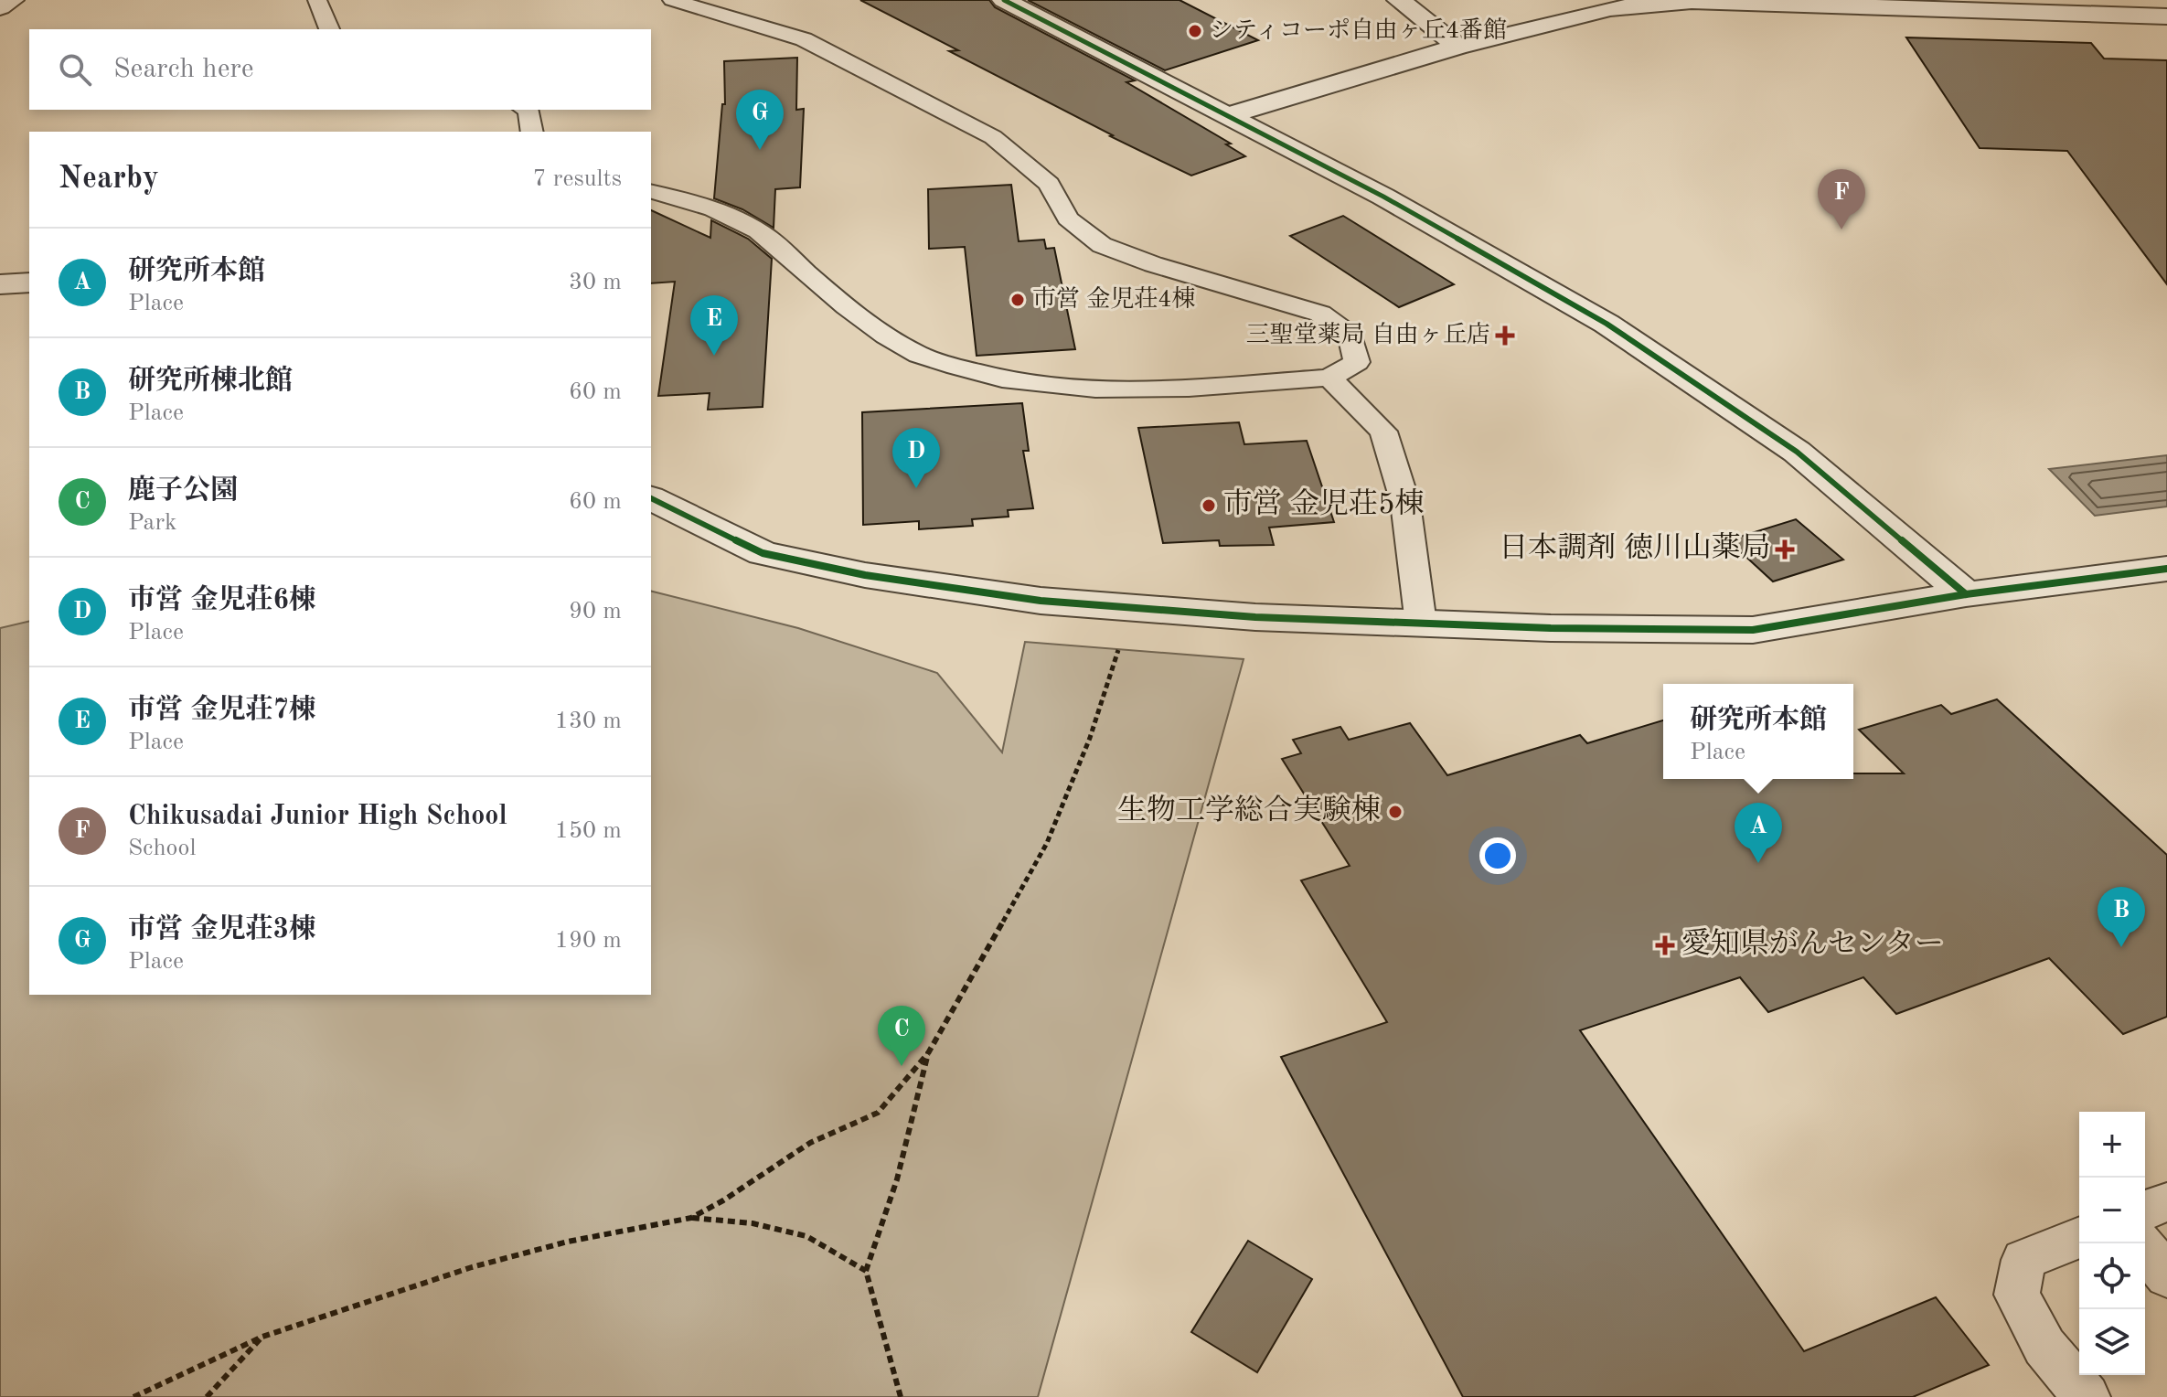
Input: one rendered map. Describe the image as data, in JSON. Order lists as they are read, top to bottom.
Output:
{
  "places": {
    "other": [
      "シティコーポ自由ヶ丘4番館",
      "市営 金児荘4棟",
      "市営 金児荘5棟",
      "生物工学総合実験棟"
    ],
    "health": ["三聖堂薬局 自由ヶ丘店", "日本調剤 徳川山薬局", "愛知県がんセンター"]
  },
  "page": {
    "search": "Search here",
    "pins": [
      "G",
      "F",
      "E",
      "D",
      "A",
      "B",
      "C"
    ],
    "heading": ["Nearby", "7 results"],
    "list": [
      {
        "mark": "A",
        "name": "研究所本館",
        "note": "Place",
        "value": "30 m"
      },
      {
        "mark": "B",
        "name": "研究所棟北館",
        "note": "Place",
        "value": "60 m"
      },
      {
        "mark": "C",
        "name": "鹿子公園",
        "note": "Park",
        "value": "60 m"
      },
      {
        "mark": "D",
        "name": "市営 金児荘6棟",
        "note": "Place",
        "value": "90 m"
      },
      {
        "mark": "E",
        "name": "市営 金児荘7棟",
        "note": "Place",
        "value": "130 m"
      },
      {
        "mark": "F",
        "name": "Chikusadai Junior High School",
        "note": "School",
        "value": "150 m"
      },
      {
        "mark": "G",
        "name": "市営 金児荘3棟",
        "note": "Place",
        "value": "190 m"
      }
    ],
    "popup": ["研究所本館", "Place"],
    "map_buttons": ["+", "−"]
  }
}
